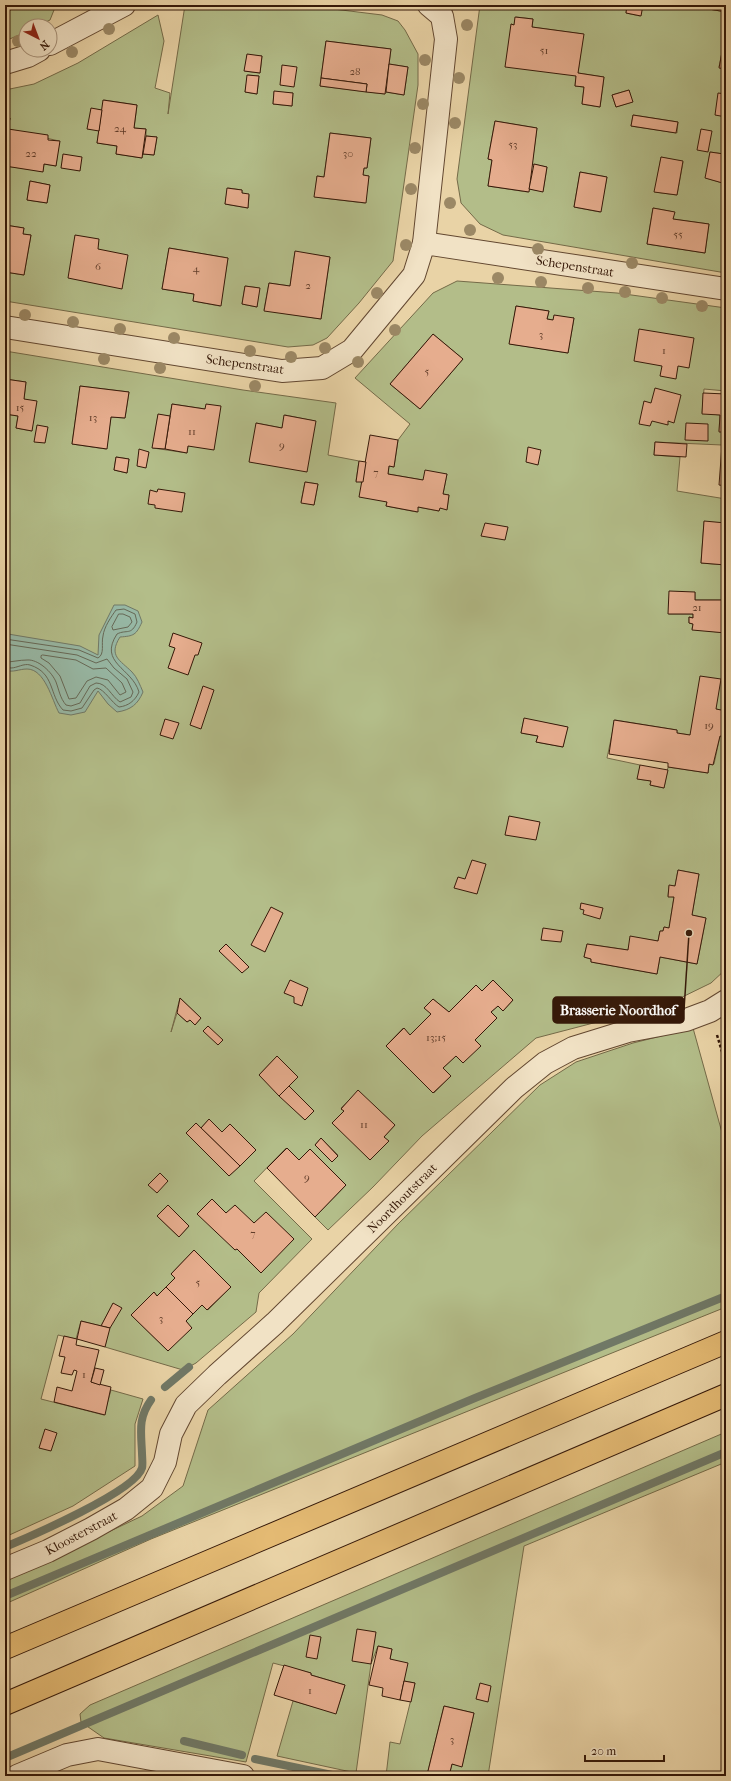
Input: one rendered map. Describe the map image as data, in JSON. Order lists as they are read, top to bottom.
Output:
{
  "streets": {
    "street": ["Schepenstraat", "Noordhoutstraat", "Kloosterstraat"]
  },
  "crossings": [
    ["Noordhoutstraat", "Kloosterstraat"]
  ],
  "places": ["Brasserie Noordhof"],
  "house_numbers": [
    "51",
    "28",
    "24",
    "53",
    "22",
    "30",
    "55",
    "6",
    "4",
    "2",
    "3",
    "1",
    "5",
    "15",
    "13",
    "11",
    "9",
    "7",
    "21",
    "19",
    "13;15",
    "11",
    "9",
    "7",
    "5",
    "3",
    "1",
    "1",
    "3"
  ],
  "scale_bar": "20 m",
  "north": "bottom right"
}
